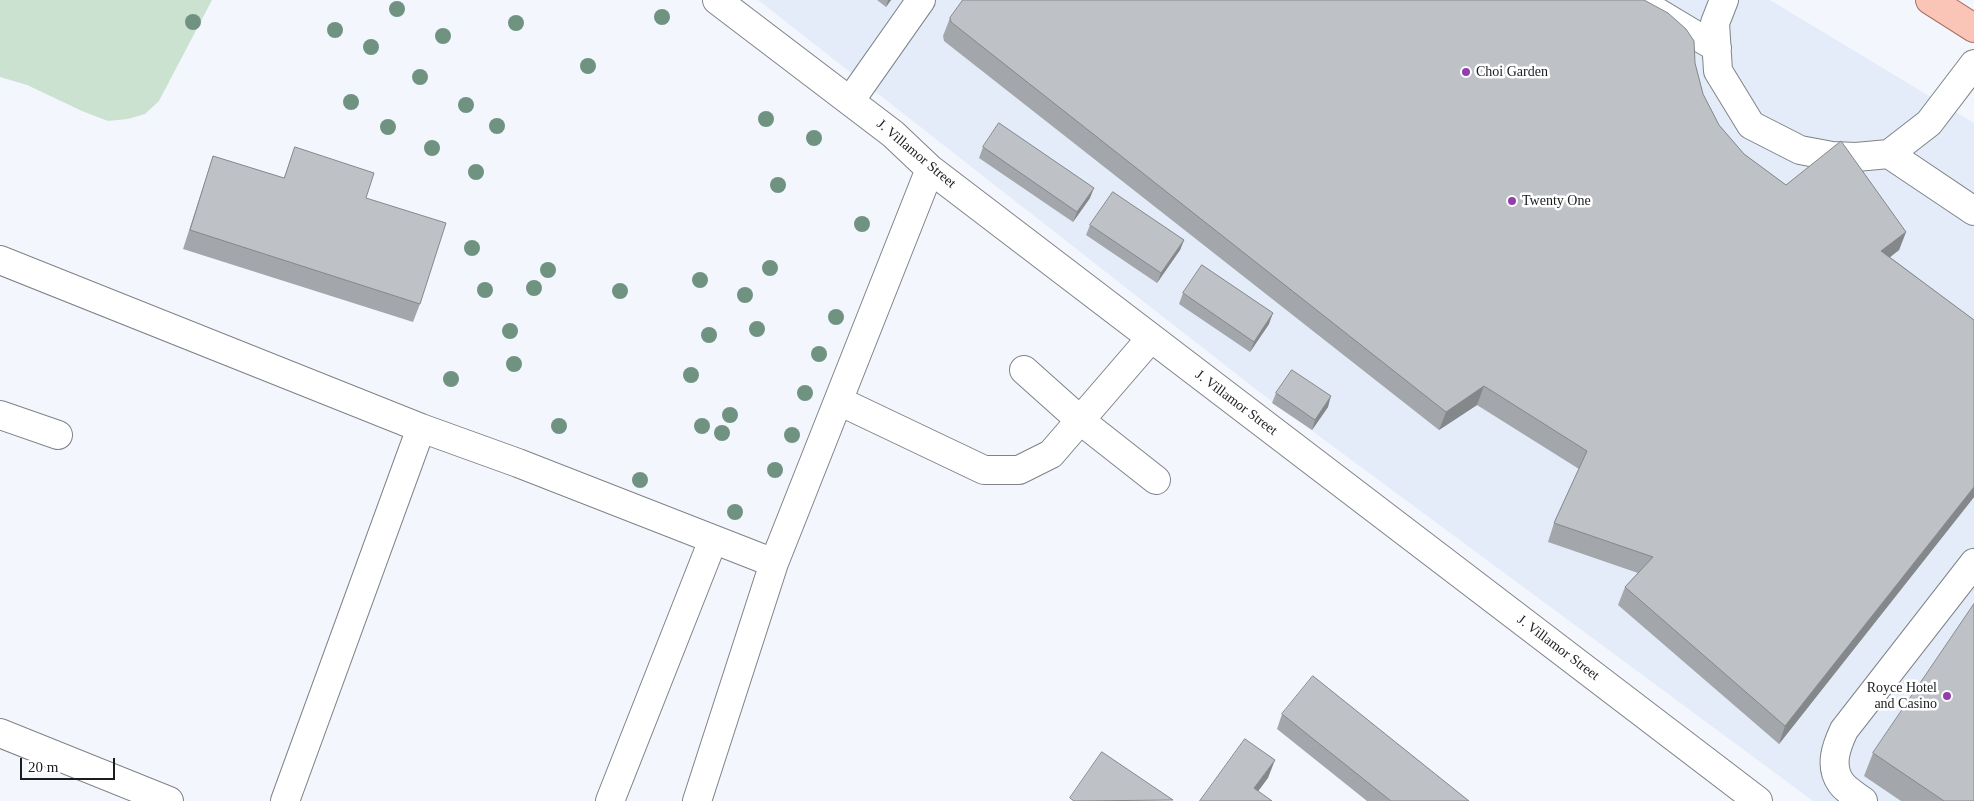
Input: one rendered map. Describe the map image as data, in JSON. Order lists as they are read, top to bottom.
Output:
{
  "streets": {
    "street": ["J. Villamor Street"]
  },
  "places": ["Choi Garden", "Twenty One", "Royce Hotel and Casino"],
  "scale_bar": "20 m"
}
